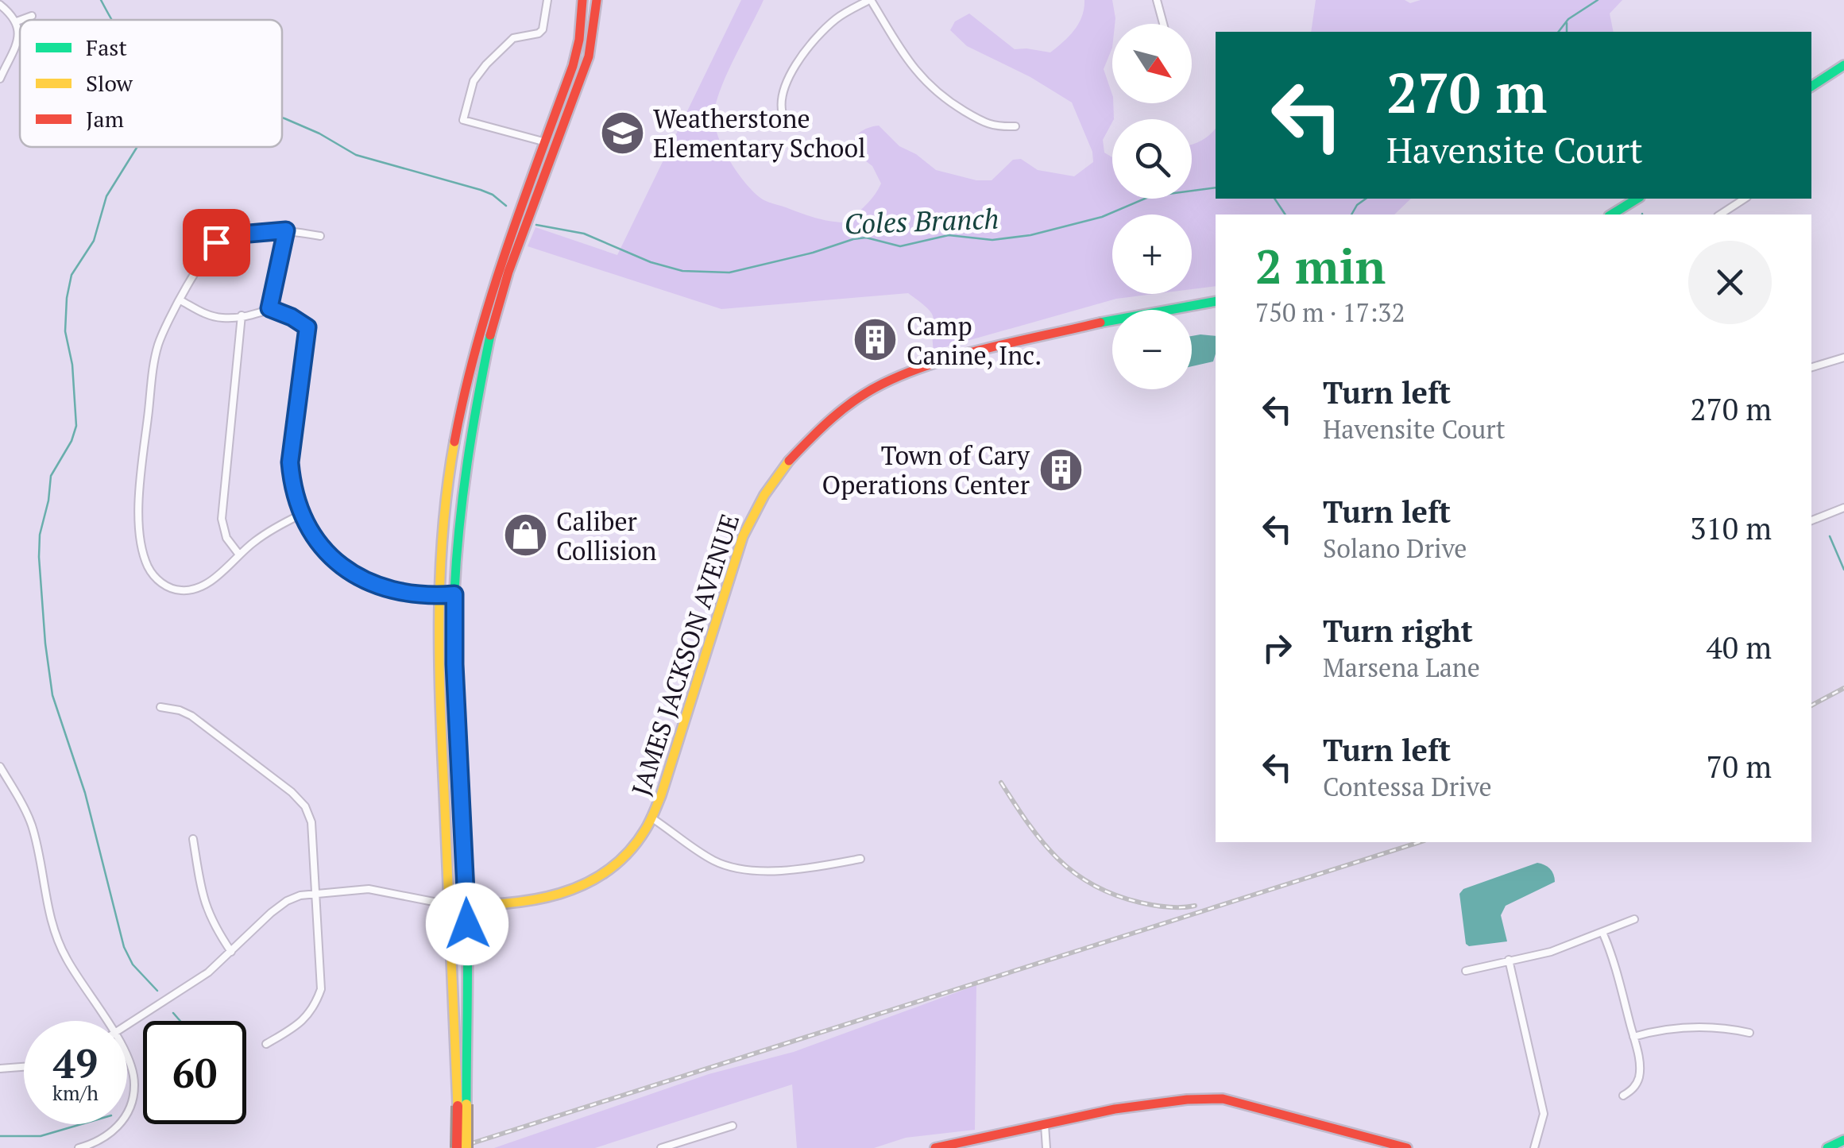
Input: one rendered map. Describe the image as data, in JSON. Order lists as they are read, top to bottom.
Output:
{
  "streets": {
    "main road": ["JAMES JACKSON AVENUE"]
  },
  "water": ["Coles Branch"],
  "places": {
    "school or university": ["Weatherstone Elementary School"],
    "building": ["Camp Canine, Inc.", "Town of Cary Operations Center"],
    "shop": ["Caliber Collision"]
  },
  "legend": ["Fast", "Slow", "Jam"],
  "north": "bottom right",
  "page": {
    "map_buttons": ["+", "−"],
    "turn": ["270 m", "Havensite Court"],
    "heading": ["2 min", "750 m · 17:32"],
    "list": [
      {
        "name": "Turn left",
        "note": "Havensite Court",
        "value": "270 m"
      },
      {
        "name": "Turn left",
        "note": "Solano Drive",
        "value": "310 m"
      },
      {
        "name": "Turn right",
        "note": "Marsena Lane",
        "value": "40 m"
      },
      {
        "name": "Turn left",
        "note": "Contessa Drive",
        "value": "70 m"
      }
    ],
    "speed": "49 km/h",
    "limit": "60"
  }
}
